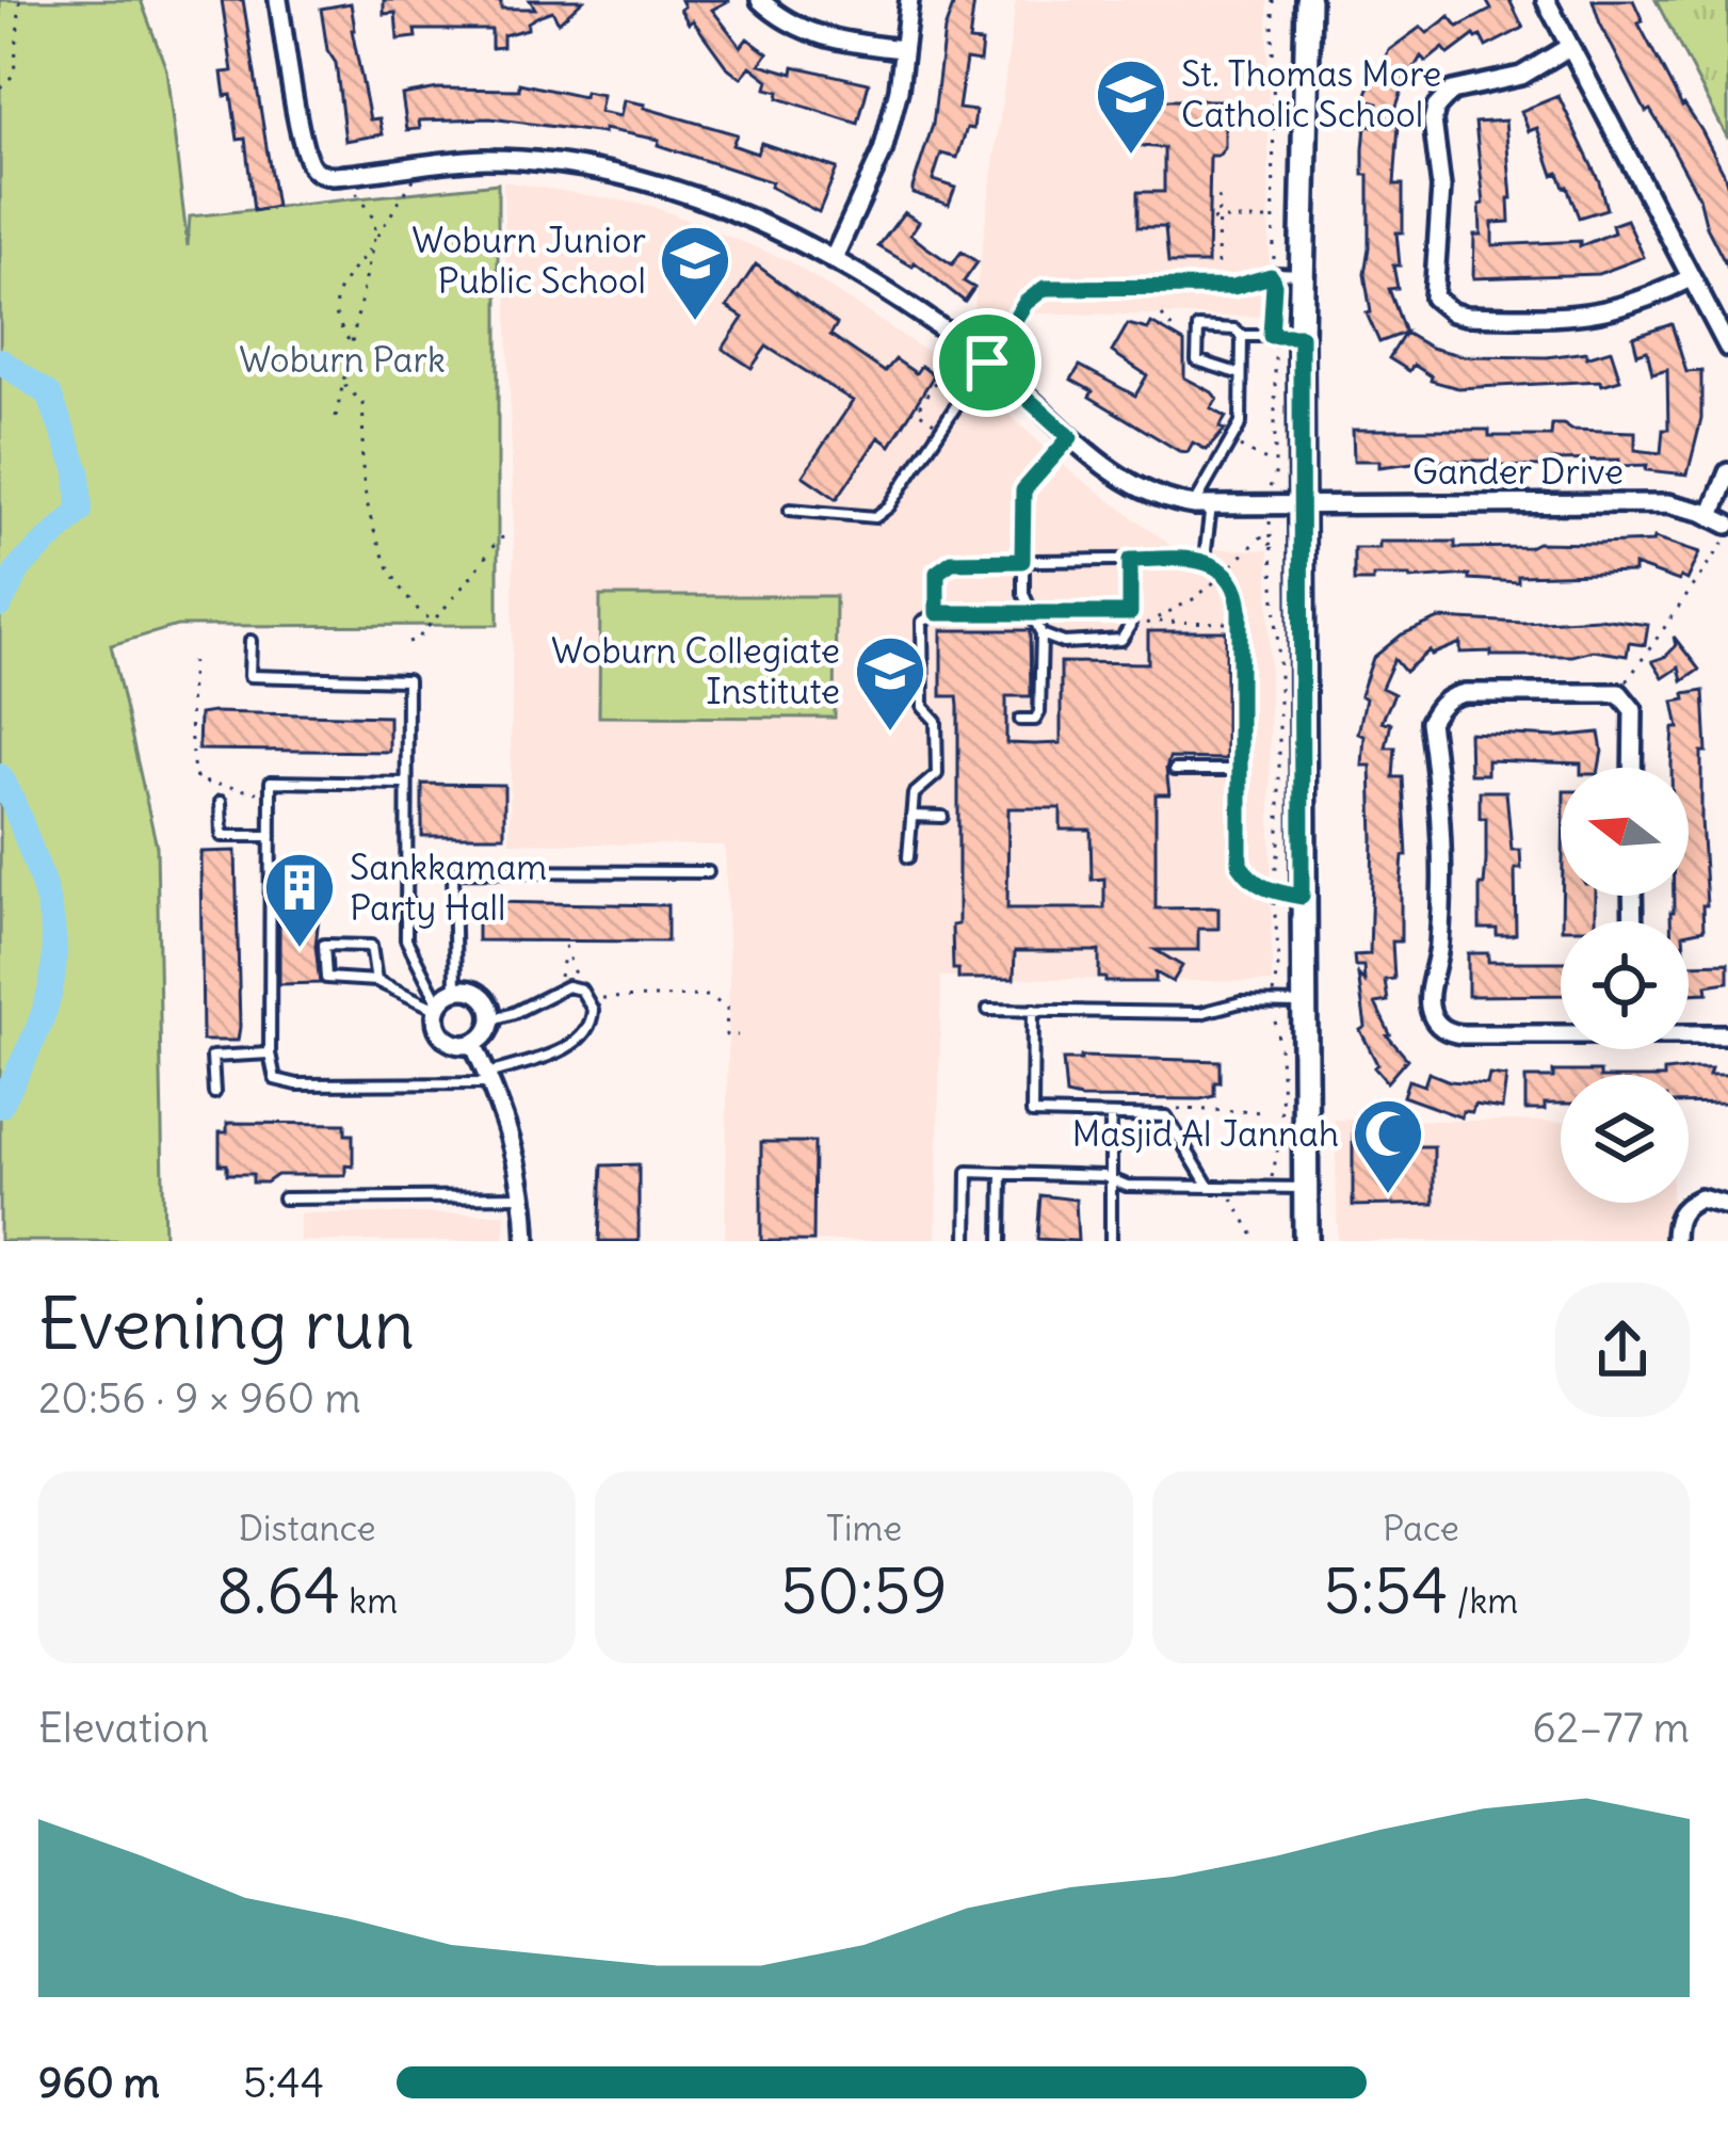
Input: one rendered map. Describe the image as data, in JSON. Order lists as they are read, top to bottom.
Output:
{
  "streets": {
    "street": ["Gander Drive"]
  },
  "parks": ["Woburn Park"],
  "places": {
    "school or university": ["St. Thomas More Catholic School", "Woburn Junior Public School", "Woburn Collegiate Institute"],
    "building": ["Sankkamam Party Hall"],
    "mosque": ["Masjid Al Jannah"]
  },
  "north": "left",
  "page": {
    "heading": ["Evening run", "20:56 · 9 × 960 m"],
    "stats": [
      ["Distance", "8.64 km"],
      ["Time", "50:59"],
      ["Pace", "5:54 /km"]
    ],
    "chart": ["Elevation", "62–77 m"],
    "list": [
      {
        "name": "960 m",
        "note": "5:44"
      }
    ]
  }
}
